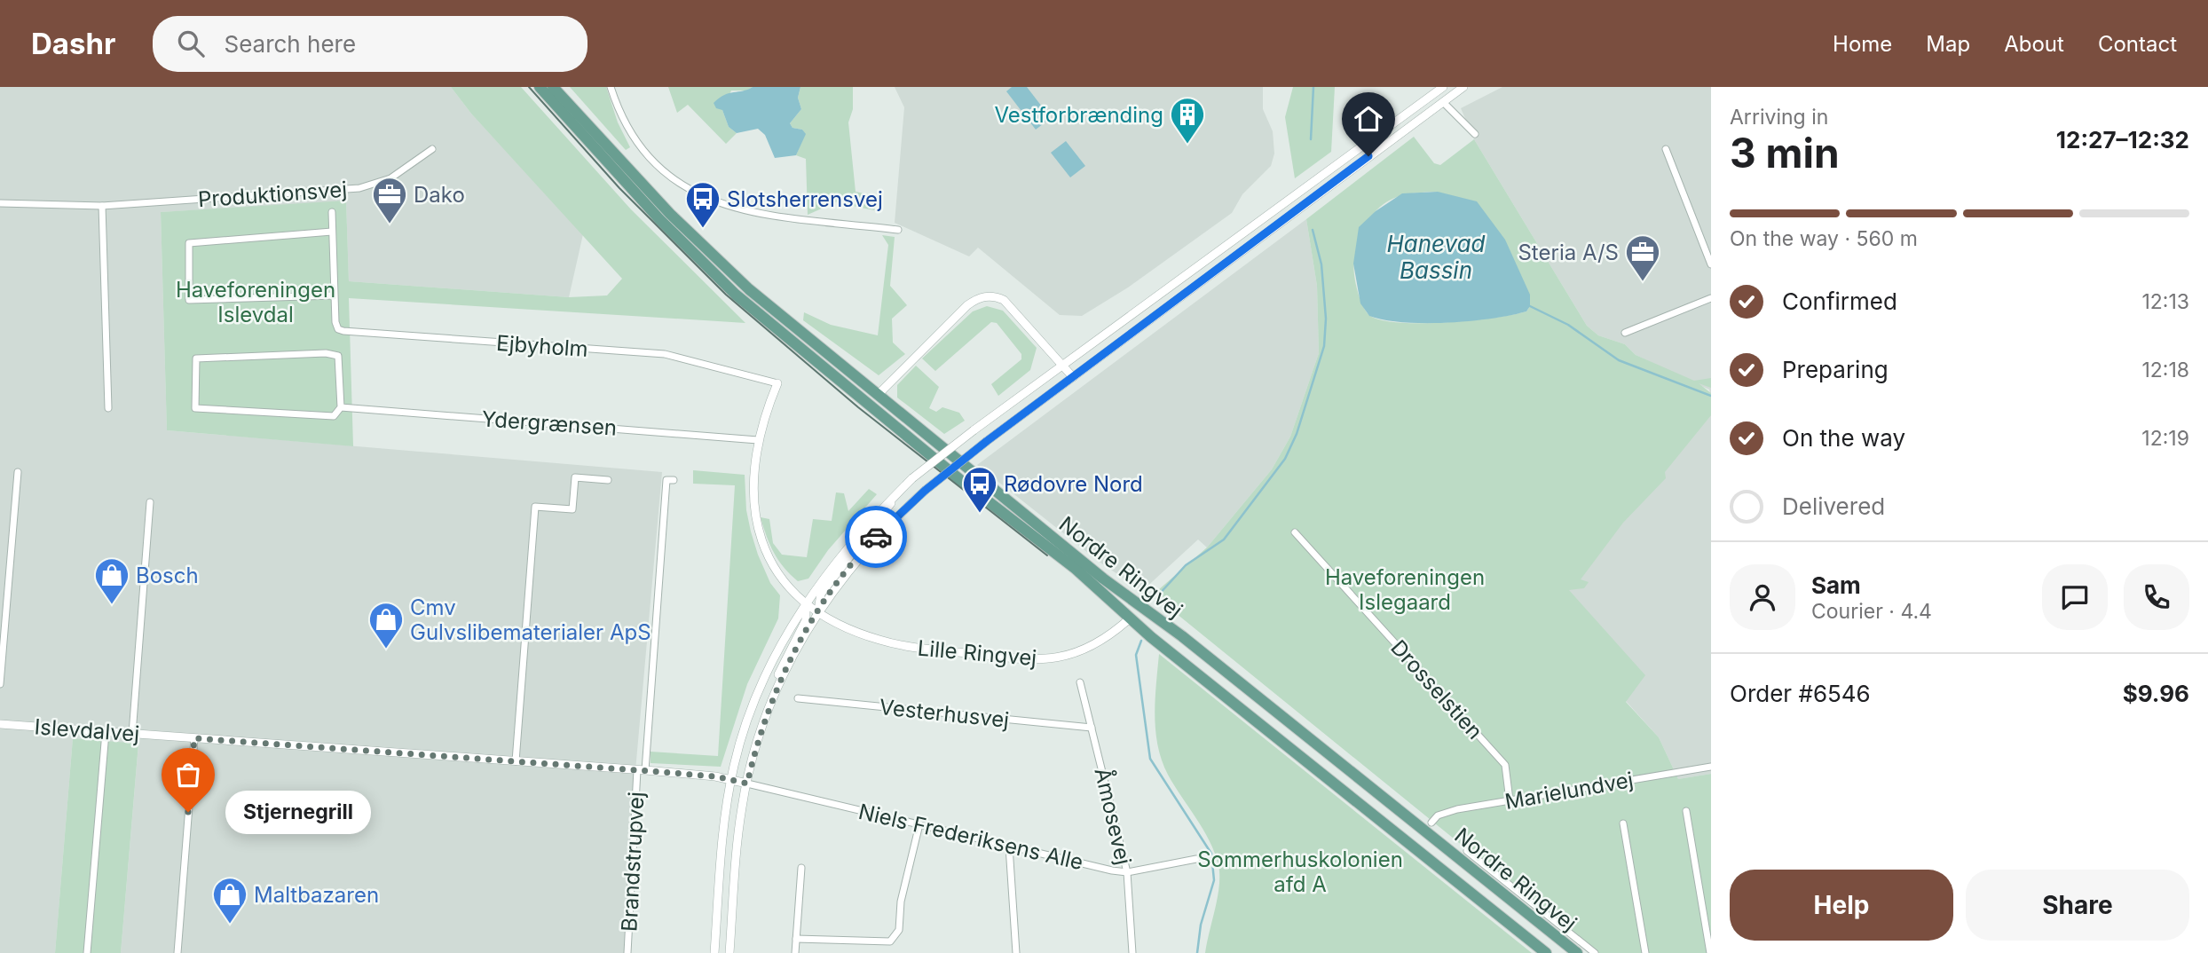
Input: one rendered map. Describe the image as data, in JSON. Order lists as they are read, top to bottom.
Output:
{
  "streets": {
    "main road": ["Nordre Ringvej"],
    "street": [
      "Produktionsvej",
      "Ejbyholm",
      "Ydergrænsen",
      "Lille Ringvej",
      "Drosselstien",
      "Vesterhusvej",
      "Islevdalvej",
      "Marielundvej",
      "Åmosevej",
      "Niels Frederiksens Alle",
      "Brandstrupvej"
    ]
  },
  "crossings": [
    ["Nordre Ringvej", "Lille Ringvej"],
    ["Drosselstien", "Marielundvej"],
    ["Vesterhusvej", "Åmosevej"],
    ["Islevdalvej", "Niels Frederiksens Alle"],
    ["Islevdalvej", "Brandstrupvej"],
    ["Åmosevej", "Niels Frederiksens Alle"]
  ],
  "water": ["Hanevad Bassin"],
  "parks": ["Haveforeningen Islevdal", "Haveforeningen Islegaard", "Sommerhuskolonien afd A"],
  "places": {
    "building": ["Vestforbrænding"],
    "office": ["Dako", "Steria A/S"],
    "bus stop": ["Slotsherrensvej", "Rødovre Nord"],
    "shop": ["Bosch", "Cmv Gulvslibematerialer ApS", "Maltbazaren"],
    "other": ["Stjernegrill"]
  },
  "page": {
    "header": "Dashr",
    "search": "Search here",
    "nav": [
      "Home",
      "Map",
      "About",
      "Contact"
    ],
    "heading": ["3 min", "Arriving in", "12:27–12:32"],
    "panel": [
      "Sam",
      "Courier · 4.4",
      "Order #6546",
      "$9.96"
    ],
    "bar": "On the way · 560 m",
    "list": [
      ["Confirmed", "12:13"],
      ["Preparing", "12:18"],
      ["On the way", "12:19"],
      "Delivered"
    ],
    "bubble": "Stjernegrill",
    "buttons": ["Help", "Share"]
  }
}
